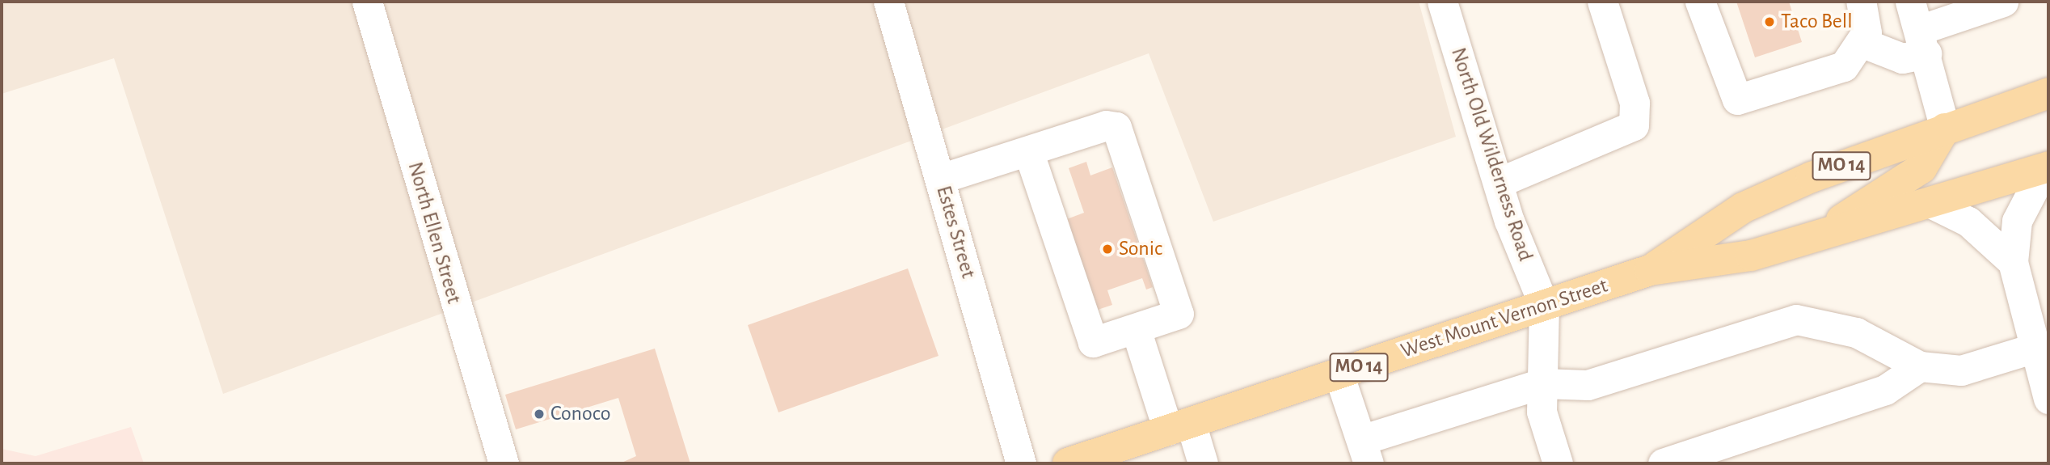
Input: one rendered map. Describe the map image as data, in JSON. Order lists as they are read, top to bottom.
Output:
{
  "streets": {
    "main road": ["MO 14", "West Mount Vernon Street"],
    "street": ["North Old Wilderness Road", "Estes Street", "North Ellen Street"]
  },
  "crossings": [
    ["North Old Wilderness Road", "West Mount Vernon Street"]
  ],
  "places": ["Taco Bell", "Sonic", "Conoco"]
}
